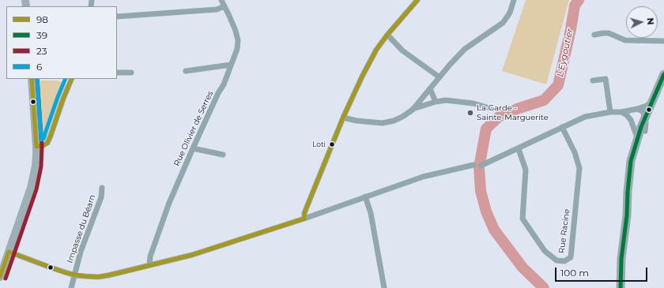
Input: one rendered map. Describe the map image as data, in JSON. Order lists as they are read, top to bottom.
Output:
{
  "streets": {
    "street": ["Rue Olivier de Serres", "Impasse du Béarn", "Rue Racine"]
  },
  "water": ["L'Eygoutier"],
  "places": ["La Garde - Sainte-Marguerite", "Loti"],
  "lines": [
    "transit line 98",
    "transit line 39",
    "transit line 23",
    "transit line 6"
  ],
  "legend": [
    "98",
    "39",
    "23",
    "6"
  ],
  "scale_bar": "100 m",
  "north": "right"
}
